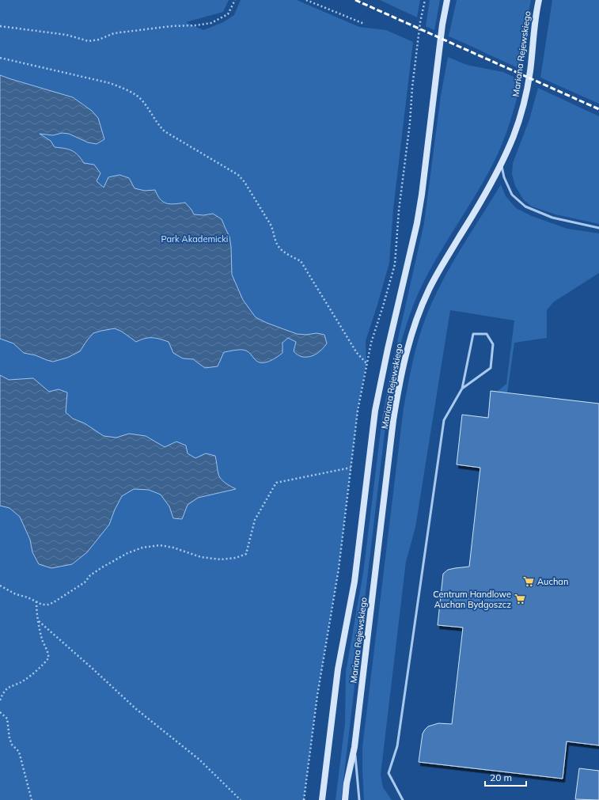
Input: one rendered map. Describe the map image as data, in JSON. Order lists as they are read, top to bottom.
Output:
{
  "streets": {
    "street": ["Mariana Rejewskiego"]
  },
  "parks": ["Park Akademicki"],
  "places": {
    "supermarket": ["Auchan", "Centrum Handlowe Auchan Bydgoszcz"]
  },
  "scale_bar": "20 m"
}
